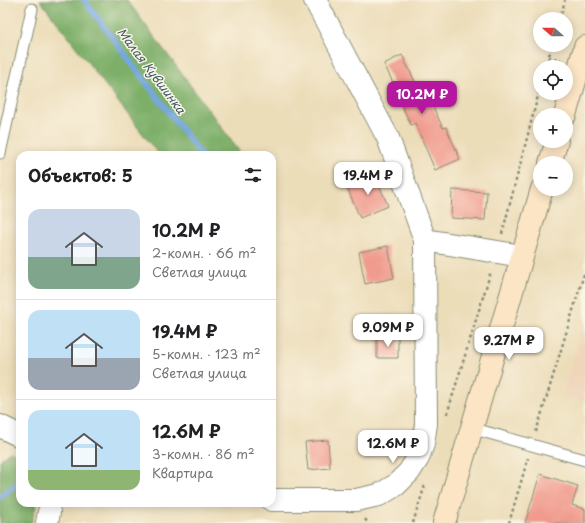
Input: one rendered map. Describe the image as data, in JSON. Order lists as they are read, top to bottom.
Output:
{
  "water": ["Малая Кувшинка"],
  "north": "left",
  "page": {
    "map_buttons": ["+", "−"],
    "price": [
      "10.2M ₽",
      "19.4M ₽",
      "9.09M ₽",
      "9.27M ₽",
      "12.6M ₽"
    ],
    "heading": "Объектов: 5",
    "list": [
      {
        "name": "10.2M ₽",
        "note": "2-комн. · 66 m² · Светлая улица"
      },
      {
        "name": "19.4M ₽",
        "note": "5-комн. · 123 m² · Светлая улица"
      },
      {
        "name": "12.6M ₽",
        "note": "3-комн. · 86 m² · Квартира"
      }
    ]
  }
}
